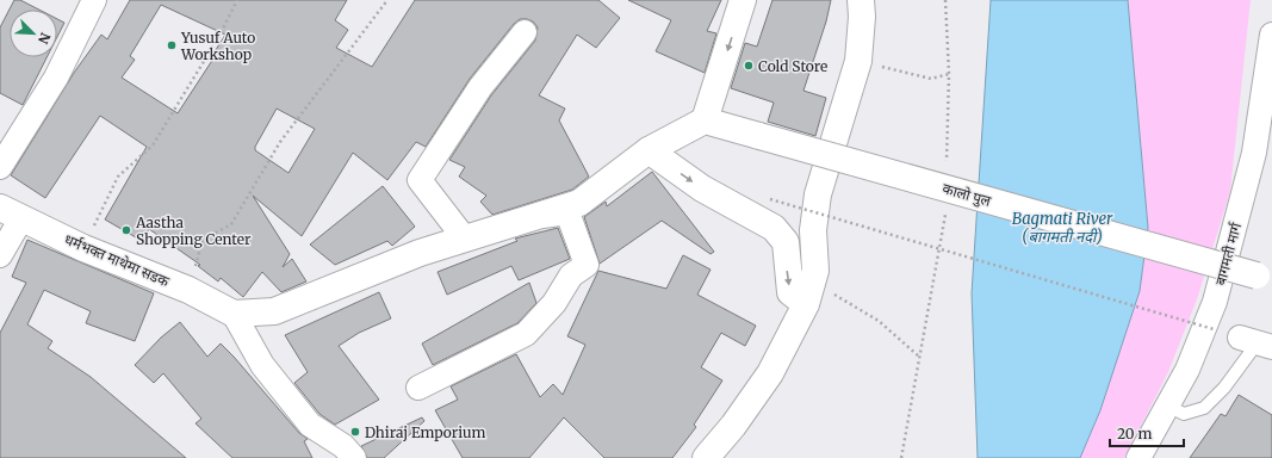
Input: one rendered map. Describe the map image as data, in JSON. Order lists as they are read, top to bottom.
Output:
{
  "streets": {
    "main road": ["कालो पुल", "धर्मभक्त माथेमा सडक"],
    "street": ["बागमती मार्ग"]
  },
  "water": ["Bagmati River (बागमती नदी)"],
  "places": [
    "Yusuf Auto Workshop",
    "Cold Store",
    "Aastha Shopping Center",
    "Dhiraj Emporium"
  ],
  "scale_bar": "20 m",
  "north": "bottom right"
}
